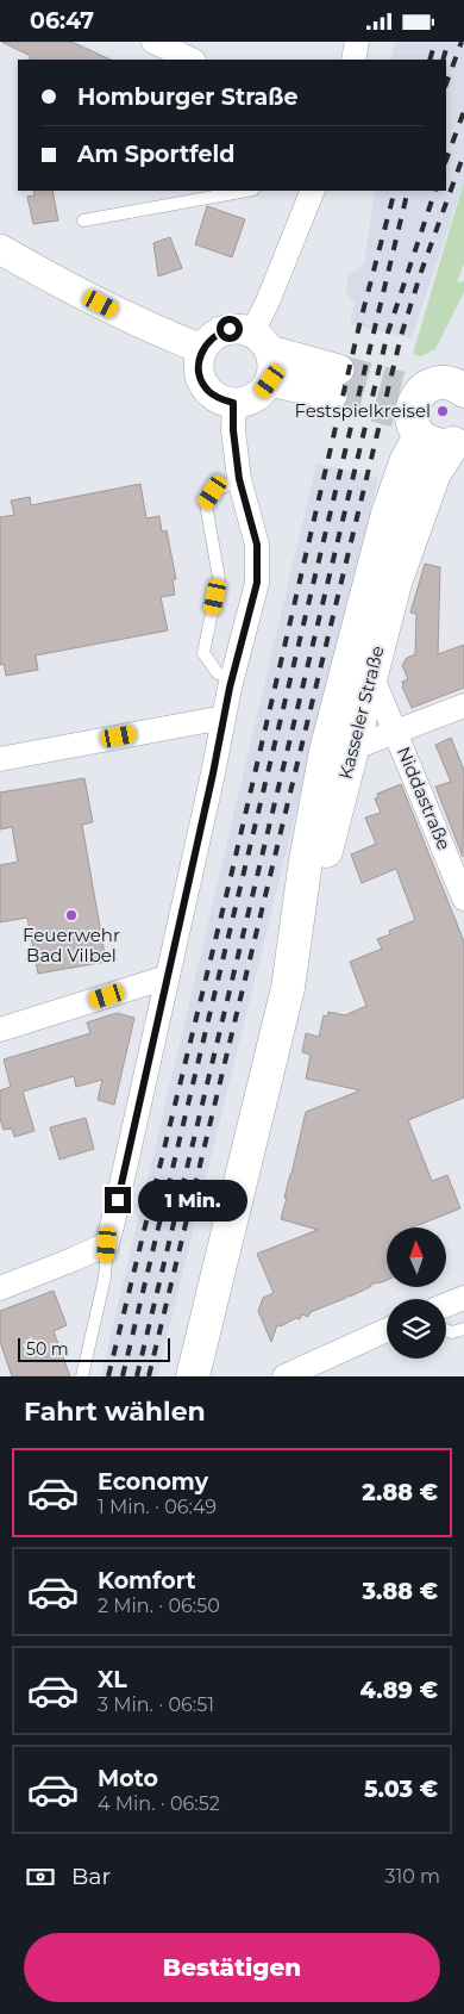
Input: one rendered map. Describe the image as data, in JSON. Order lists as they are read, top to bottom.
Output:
{
  "streets": {
    "main road": ["Kasseler Straße"],
    "street": ["Niddastraße"]
  },
  "crossings": [
    ["Kasseler Straße", "Niddastraße"]
  ],
  "places": ["Festspielkreisel", "Feuerwehr Bad Vilbel"],
  "scale_bar": "50 m",
  "north": "top",
  "page": {
    "status": "06:47",
    "banner": ["Homburger Straße", "Am Sportfeld"],
    "bubble": "1 Min.",
    "scale": "50 m",
    "heading": "Fahrt wählen",
    "list": [
      {
        "name": "Economy",
        "note": "1 Min. · 06:49",
        "value": "2.88 €"
      },
      {
        "name": "Komfort",
        "note": "2 Min. · 06:50",
        "value": "3.88 €"
      },
      {
        "name": "XL",
        "note": "3 Min. · 06:51",
        "value": "4.89 €"
      },
      {
        "name": "Moto",
        "note": "4 Min. · 06:52",
        "value": "5.03 €"
      }
    ],
    "pay": ["Bar", "310 m"],
    "buttons": "Bestätigen"
  }
}
